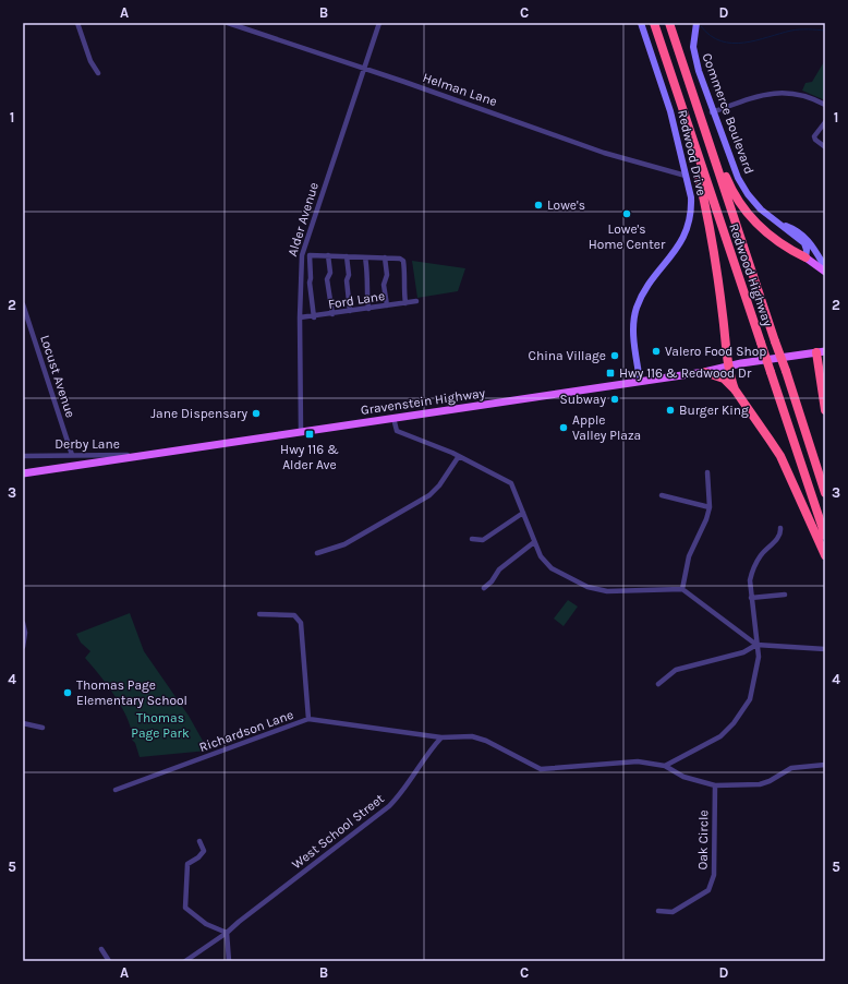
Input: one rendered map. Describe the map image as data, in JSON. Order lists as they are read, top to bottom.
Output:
{
  "streets": {
    "highway": ["Redwood Highway"],
    "main road": ["Commerce Boulevard", "Redwood Drive", "Gravenstein Highway"],
    "street": [
      "Helman Lane",
      "Alder Avenue",
      "Ford Lane",
      "Locust Avenue",
      "Derby Lane",
      "Richardson Lane",
      "West School Street",
      "Oak Circle"
    ]
  },
  "crossings": [
    ["Helman Lane", "Redwood Drive"],
    ["Helman Lane", "Alder Avenue"],
    ["Redwood Drive", "Gravenstein Highway"],
    ["Alder Avenue", "Ford Lane"],
    ["Alder Avenue", "Gravenstein Highway"],
    ["Locust Avenue", "Derby Lane"],
    ["Gravenstein Highway", "Derby Lane"],
    ["Richardson Lane", "West School Street"]
  ],
  "parks": ["Thomas Page Park"],
  "places": {
    "other": [
      "Lowe's",
      "Lowe's Home Center",
      "Valero Food Shop",
      "China Village",
      "Subway",
      "Burger King",
      "Jane Dispensary",
      "Apple Valley Plaza",
      "Thomas Page Elementary School"
    ],
    "transit": ["Hwy 116 & Redwood Dr", "Hwy 116 & Alder Ave"]
  },
  "grid": {
    "columns": [
      "A",
      "B",
      "C",
      "D"
    ],
    "rows": [
      "1",
      "2",
      "3",
      "4",
      "5"
    ]
  }
}
